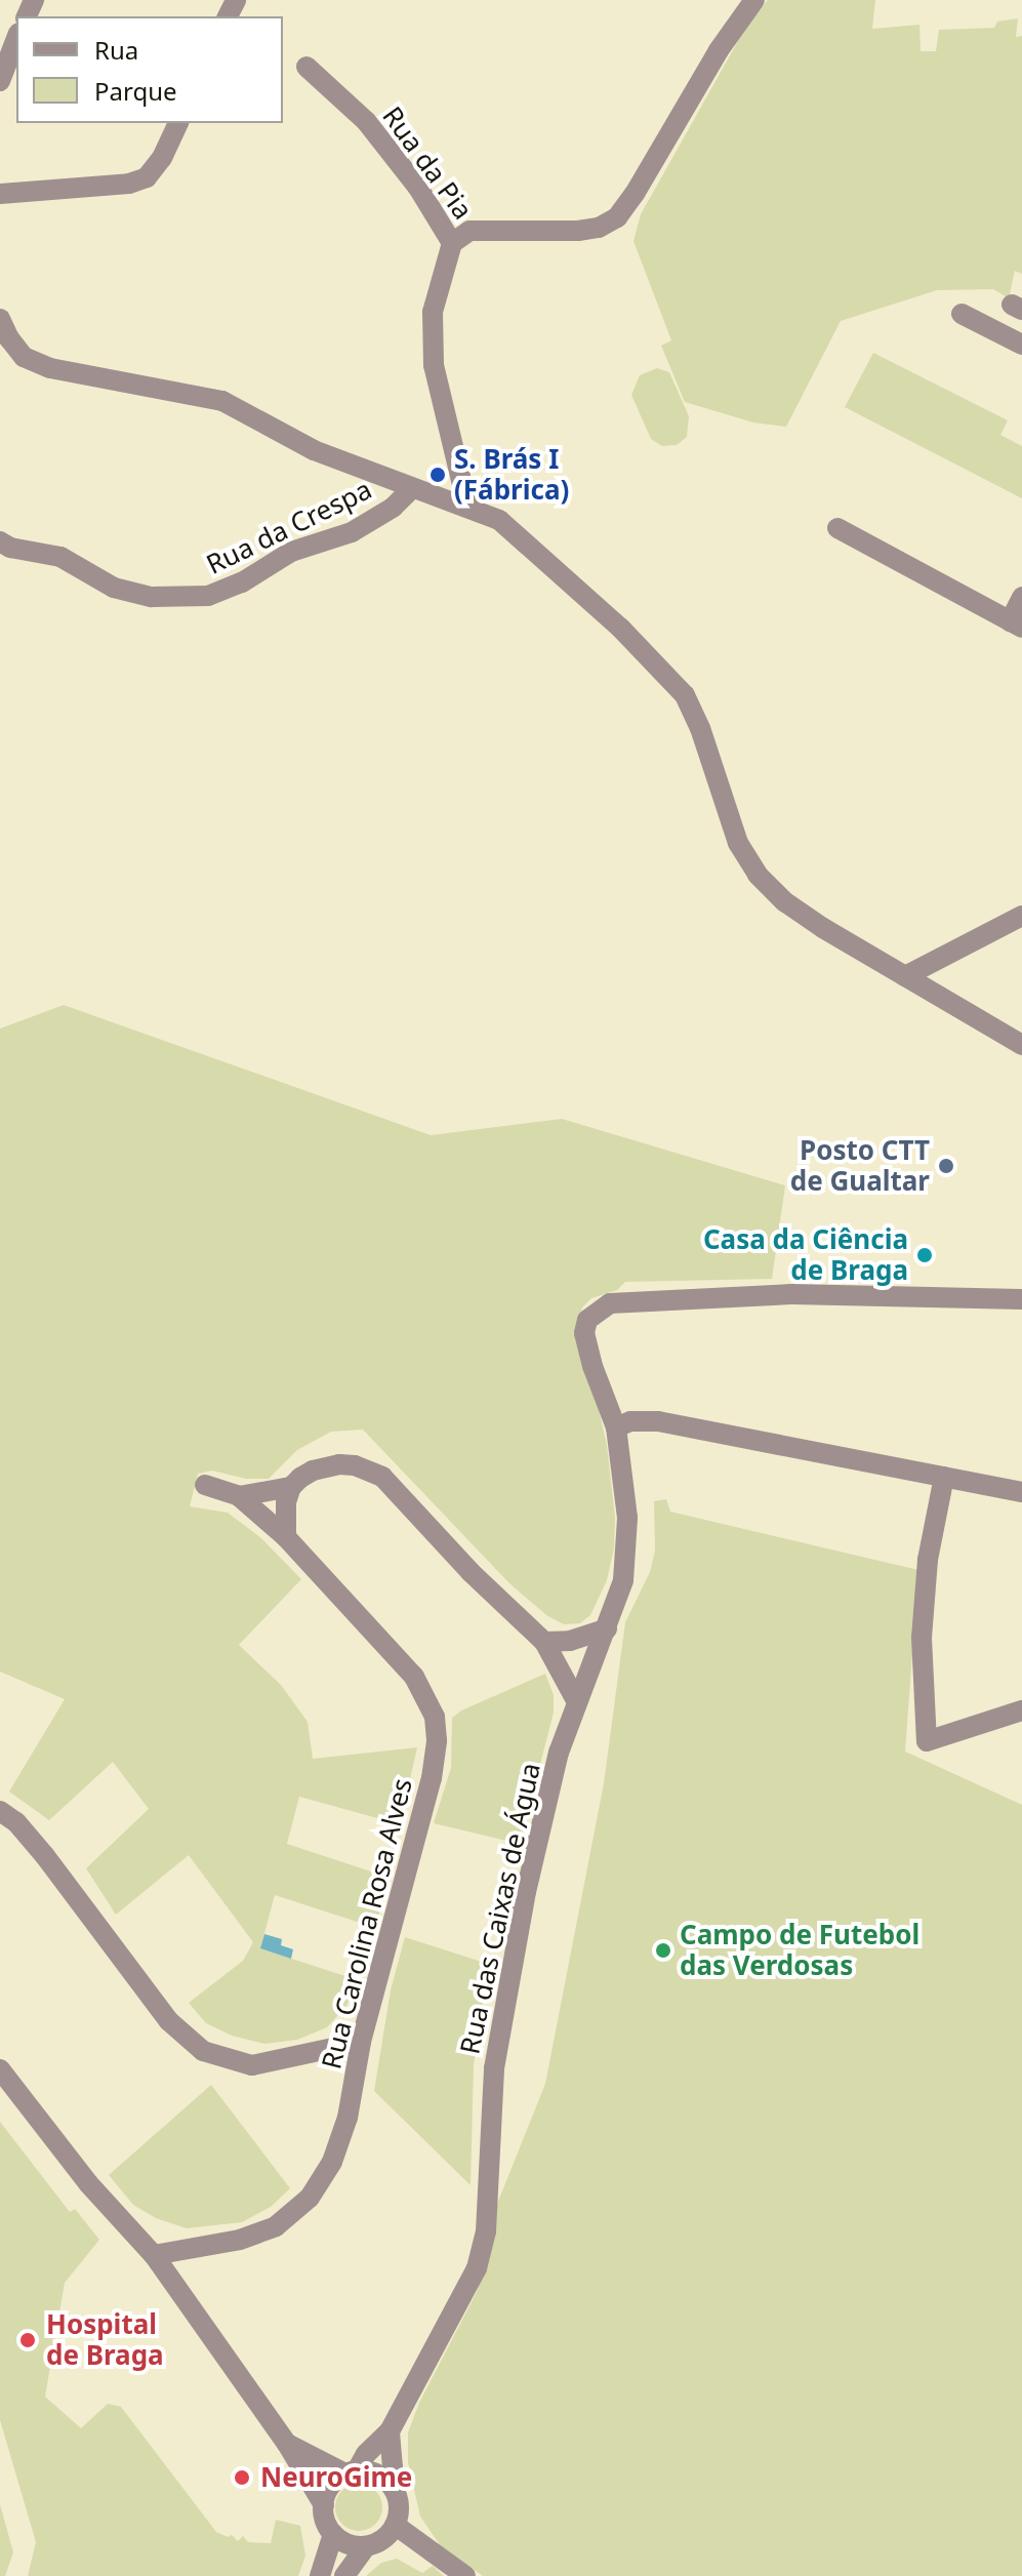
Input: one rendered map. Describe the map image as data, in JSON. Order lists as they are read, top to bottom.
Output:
{
  "streets": {
    "street": [
      "Rua da Pia",
      "Rua da Crespa",
      "Rua das Caixas de Água",
      "Rua Carolina Rosa Alves"
    ]
  },
  "places": [
    "S. Brás I (Fábrica)",
    "Posto CTT de Gualtar",
    "Casa da Ciência de Braga",
    "Campo de Futebol das Verdosas",
    "Hospital de Braga",
    "NeuroGime"
  ],
  "legend": ["Rua", "Parque"]
}
